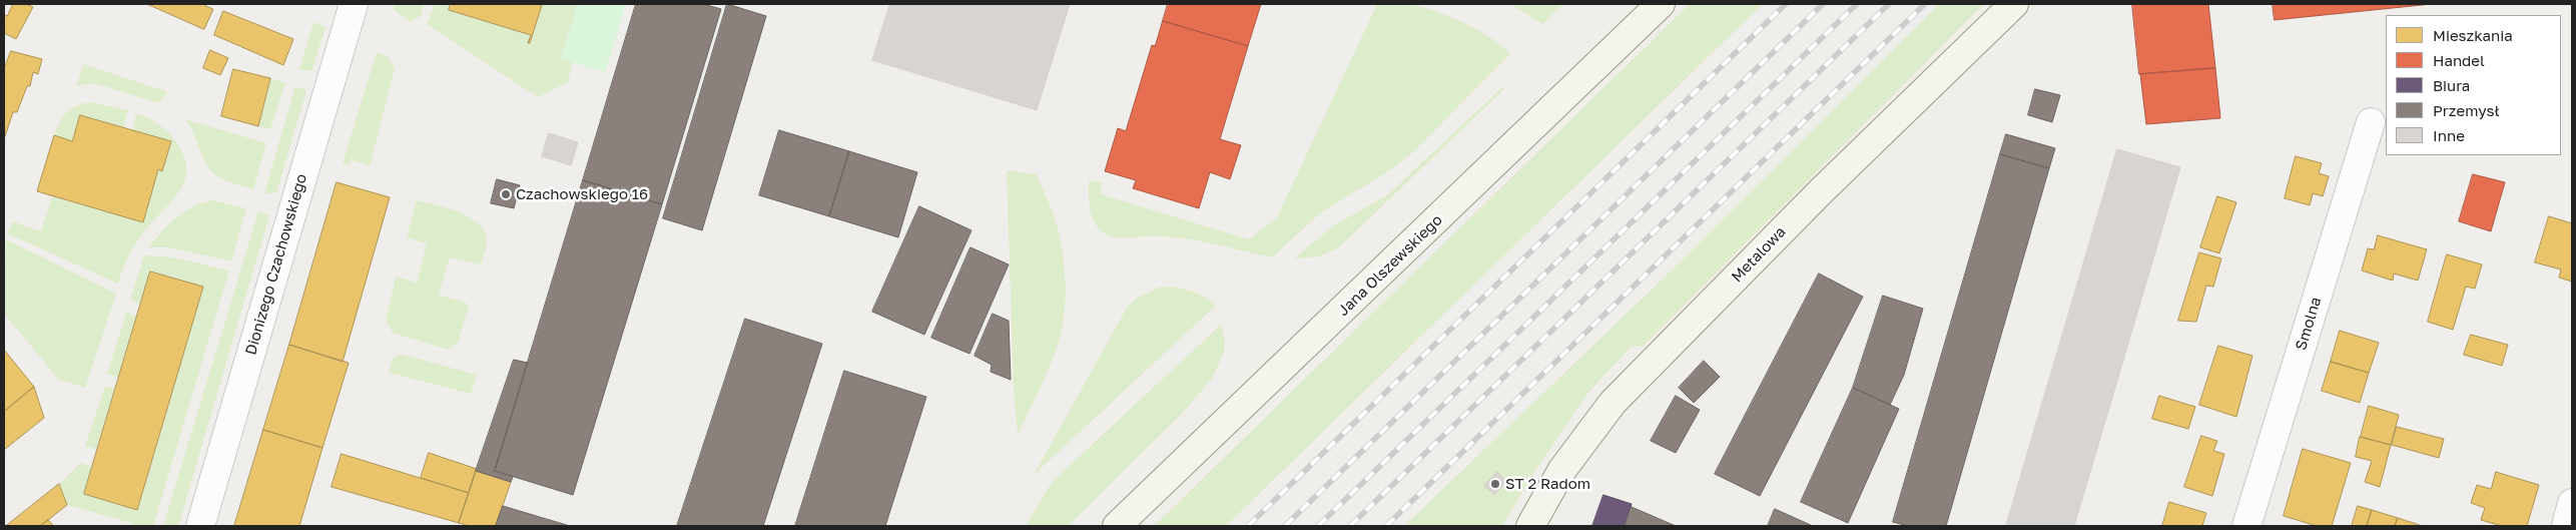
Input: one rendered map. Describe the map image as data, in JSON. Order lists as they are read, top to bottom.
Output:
{
  "streets": {
    "main road": ["Metalowa", "Jana Olszewskiego"],
    "street": ["Dionizego Czachowskiego", "Smolna"]
  },
  "places": ["Czachowskiego 16", "ST 2 Radom"],
  "legend": [
    "Mieszkania",
    "Handel",
    "Biura",
    "Przemysł",
    "Inne"
  ]
}
